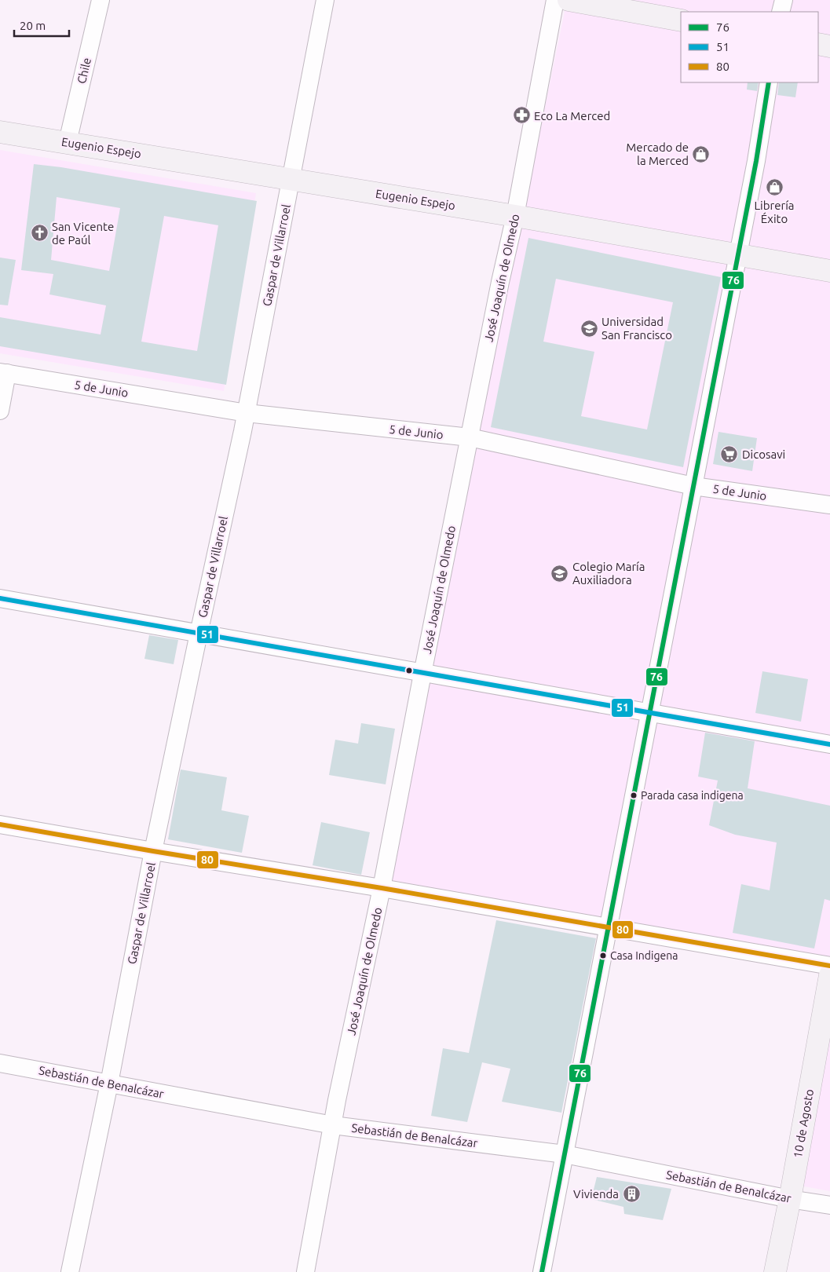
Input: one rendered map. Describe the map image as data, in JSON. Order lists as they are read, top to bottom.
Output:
{
  "streets": {
    "street": [
      "Chile",
      "Eugenio Espejo",
      "Gaspar de Villarroel",
      "José Joaquín de Olmedo",
      "5 de Junio",
      "Sebastián de Benalcázar",
      "10 de Agosto"
    ]
  },
  "crossings": [
    ["Chile", "Eugenio Espejo"],
    ["Eugenio Espejo", "Gaspar de Villarroel"],
    ["Eugenio Espejo", "José Joaquín de Olmedo"],
    ["Gaspar de Villarroel", "5 de Junio"],
    ["Gaspar de Villarroel", "Sebastián de Benalcázar"],
    ["José Joaquín de Olmedo", "5 de Junio"],
    ["José Joaquín de Olmedo", "Sebastián de Benalcázar"],
    ["Sebastián de Benalcázar", "10 de Agosto"]
  ],
  "places": {
    "pharmacy": ["Eco La Merced"],
    "shop": ["Mercado de la Merced", "Librería Éxito"],
    "church": ["San Vicente de Paúl"],
    "school or university": ["Universidad San Francisco", "Colegio María Auxiliadora"],
    "supermarket": ["Dicosavi"],
    "other": ["Parada casa indigena", "Casa Indigena"],
    "building": ["Vivienda"]
  },
  "lines": ["transit line 76", "transit line 51", "transit line 80"],
  "legend": ["76", "51", "80"],
  "scale_bar": "20 m"
}
